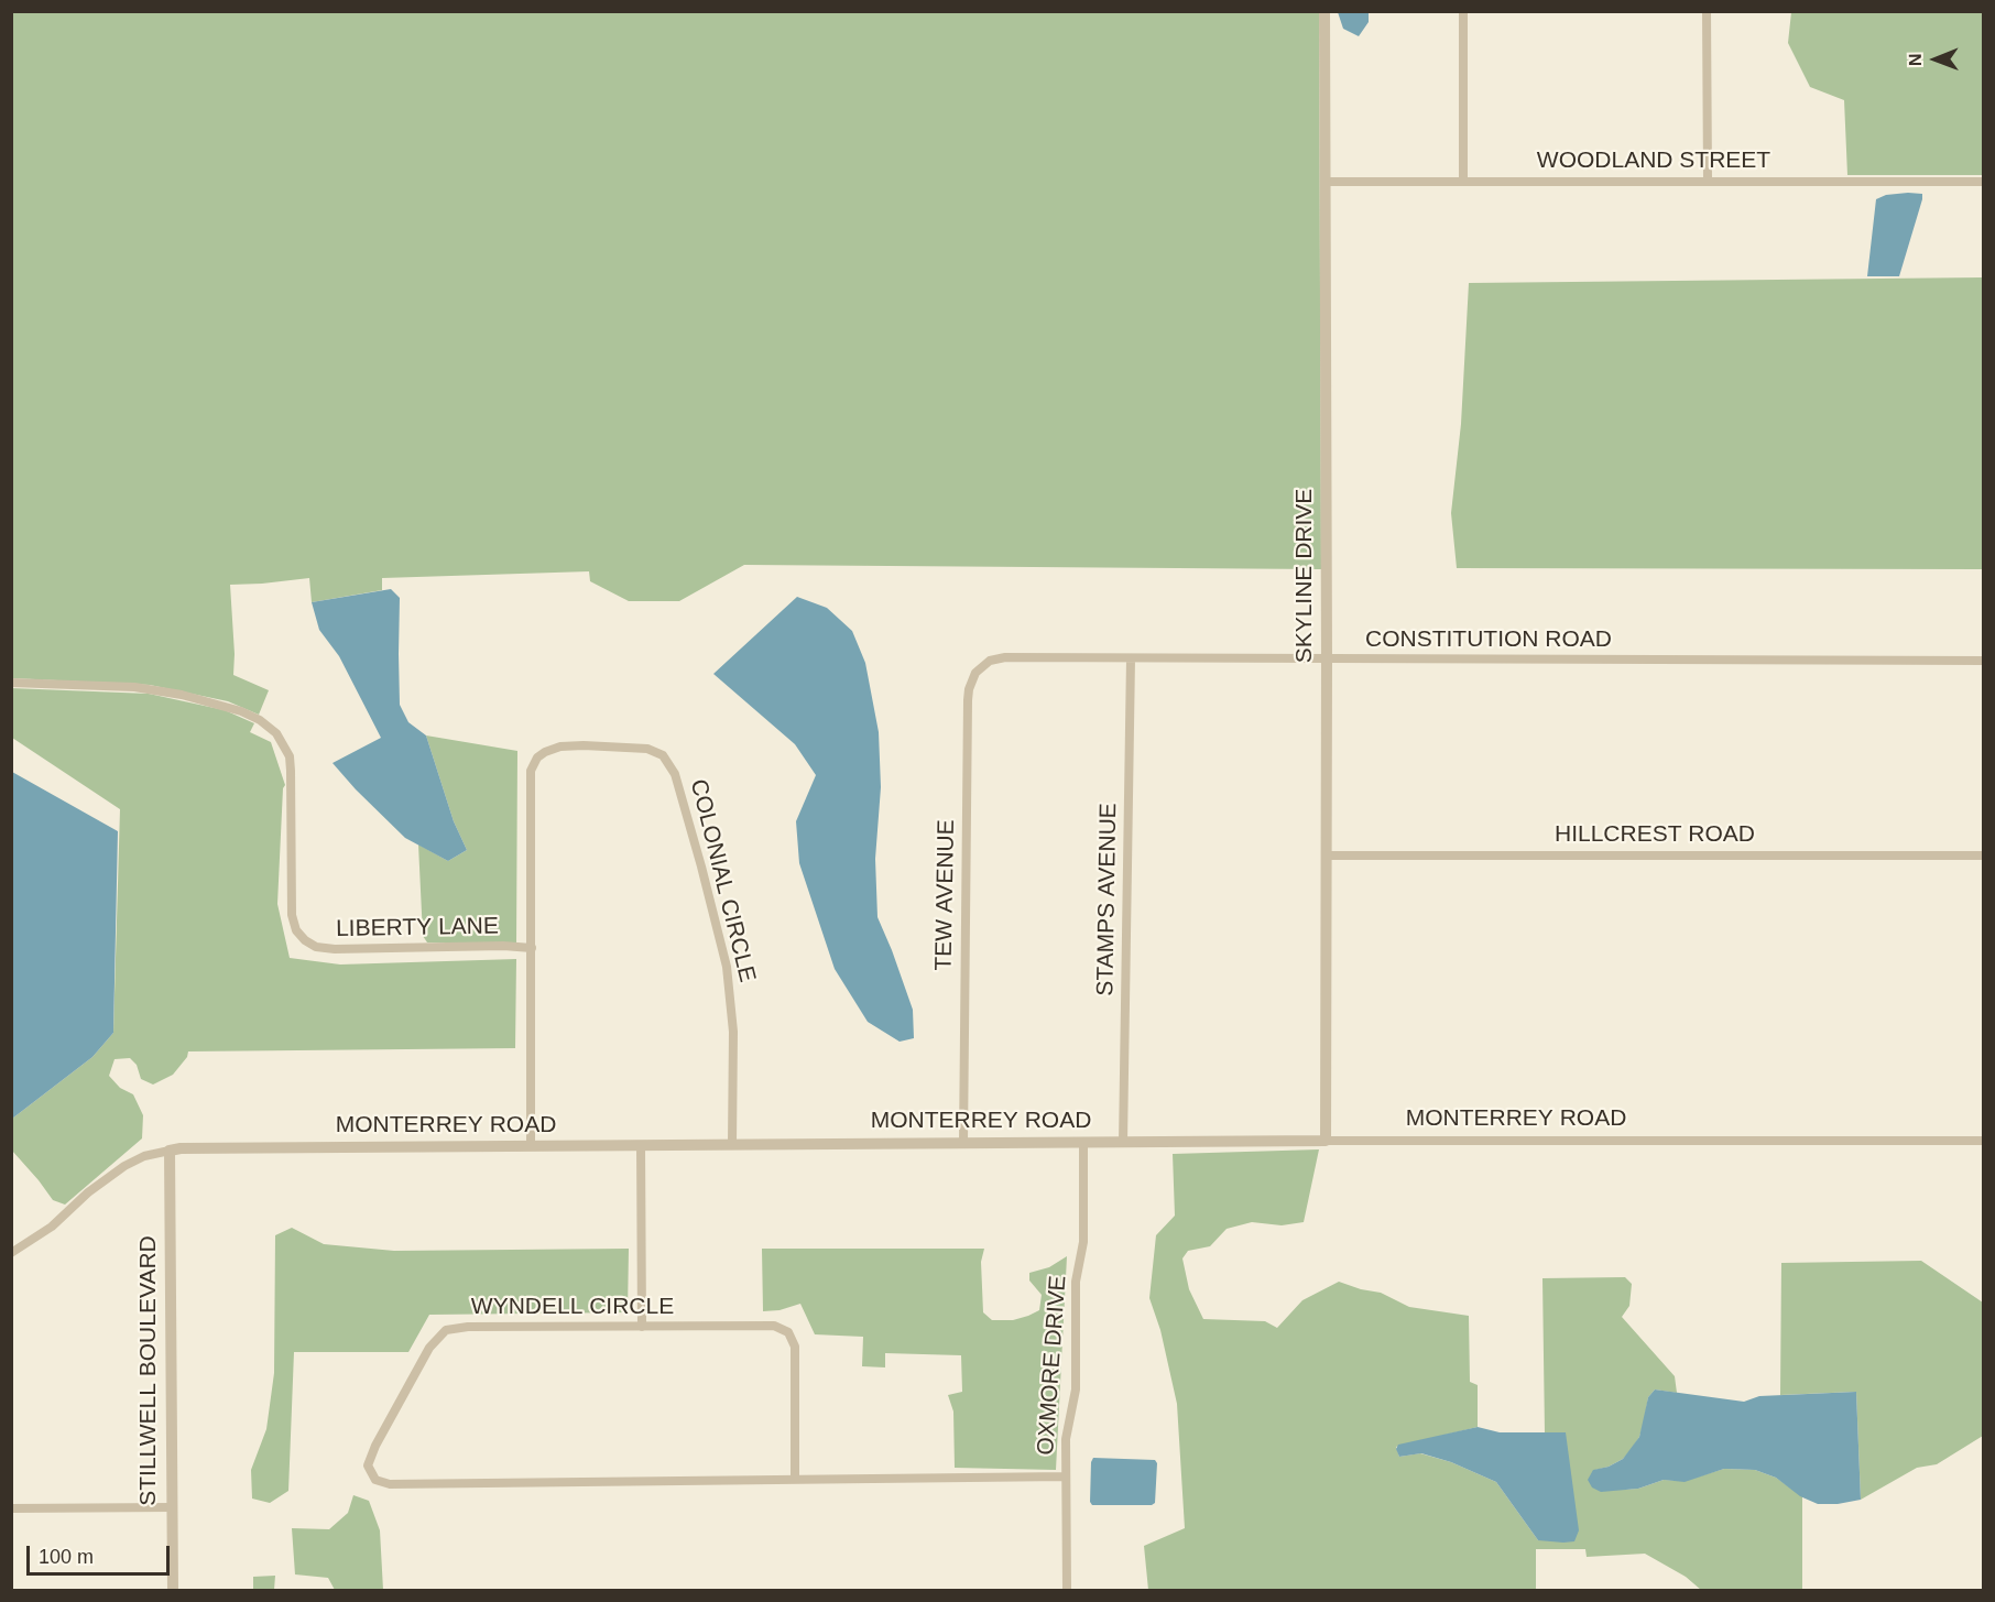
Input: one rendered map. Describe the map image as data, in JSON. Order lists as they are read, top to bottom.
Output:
{
  "streets": {
    "street": [
      "WOODLAND STREET",
      "SKYLINE DRIVE",
      "CONSTITUTION ROAD",
      "HILLCREST ROAD",
      "COLONIAL CIRCLE",
      "TEW AVENUE",
      "STAMPS AVENUE",
      "LIBERTY LANE",
      "MONTERREY ROAD",
      "WYNDELL CIRCLE",
      "OXMORE DRIVE",
      "STILLWELL BOULEVARD"
    ]
  },
  "crossings": [
    ["WOODLAND STREET", "SKYLINE DRIVE"],
    ["SKYLINE DRIVE", "CONSTITUTION ROAD"],
    ["SKYLINE DRIVE", "HILLCREST ROAD"],
    ["SKYLINE DRIVE", "MONTERREY ROAD"],
    ["CONSTITUTION ROAD", "TEW AVENUE"],
    ["CONSTITUTION ROAD", "STAMPS AVENUE"],
    ["COLONIAL CIRCLE", "LIBERTY LANE"],
    ["COLONIAL CIRCLE", "MONTERREY ROAD"],
    ["TEW AVENUE", "MONTERREY ROAD"],
    ["STAMPS AVENUE", "MONTERREY ROAD"],
    ["MONTERREY ROAD", "OXMORE DRIVE"],
    ["MONTERREY ROAD", "STILLWELL BOULEVARD"],
    ["WYNDELL CIRCLE", "OXMORE DRIVE"]
  ],
  "scale_bar": "100 m",
  "north": "left"
}
